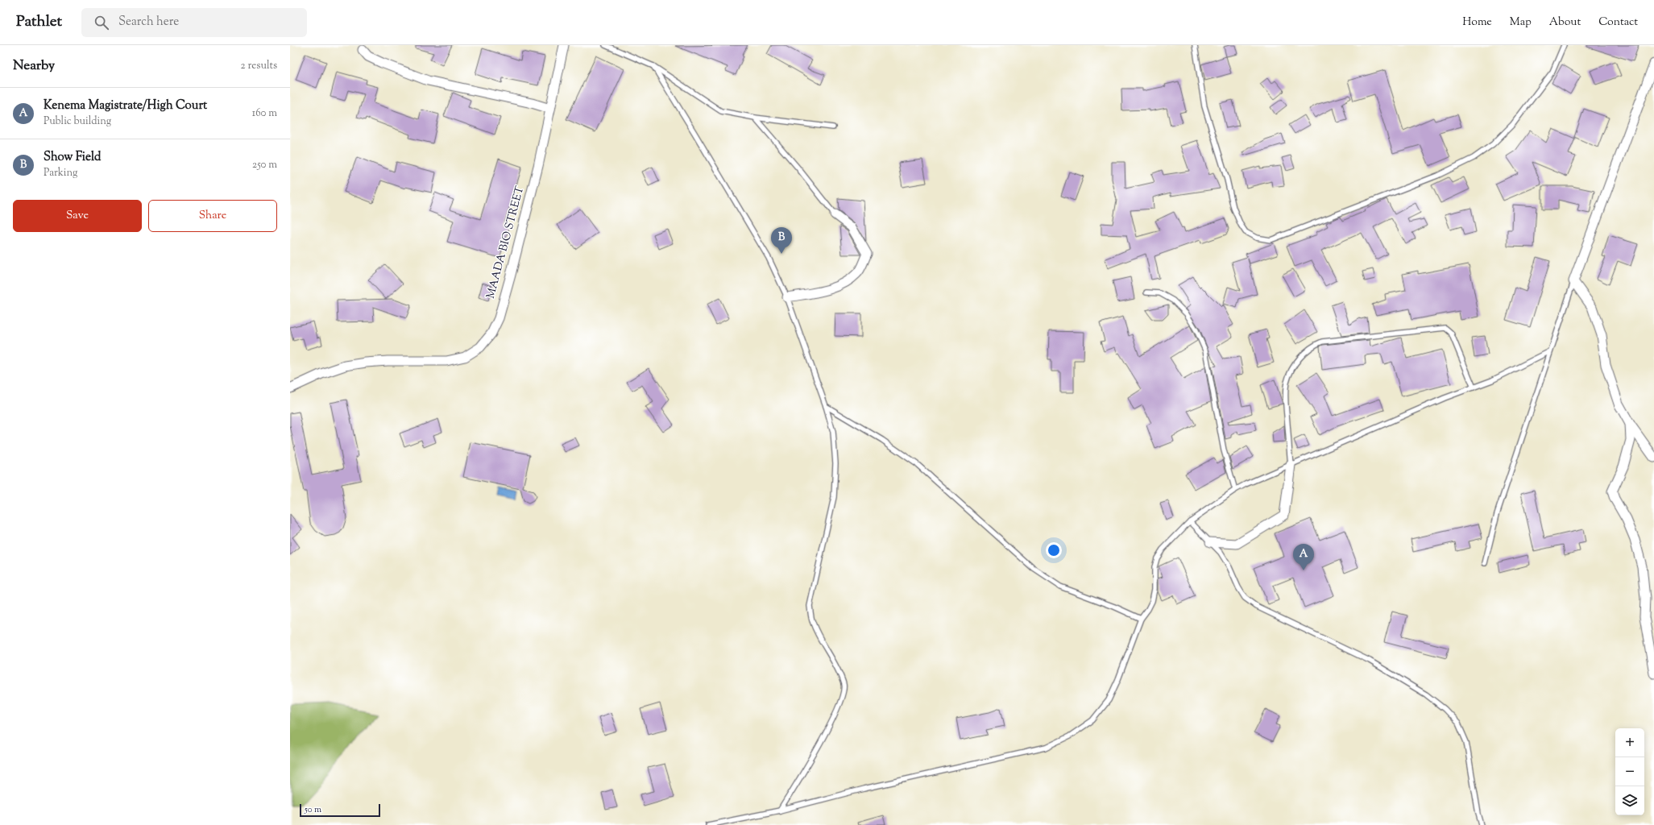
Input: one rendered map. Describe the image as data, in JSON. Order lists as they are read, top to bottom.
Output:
{
  "streets": {
    "street": ["MAADA BIO STREET"]
  },
  "scale_bar": "50 m",
  "page": {
    "header": "Pathlet",
    "search": "Search here",
    "nav": [
      "Home",
      "Map",
      "About",
      "Contact"
    ],
    "heading": ["Nearby", "2 results"],
    "list": [
      {
        "mark": "A",
        "name": "Kenema Magistrate/High Court",
        "note": "Public building",
        "value": "160 m"
      },
      {
        "mark": "B",
        "name": "Show Field",
        "note": "Parking",
        "value": "250 m"
      }
    ],
    "buttons": ["Save", "Share"],
    "pins": ["B", "A"],
    "map_buttons": ["+", "−"],
    "scale": "50 m"
  }
}
